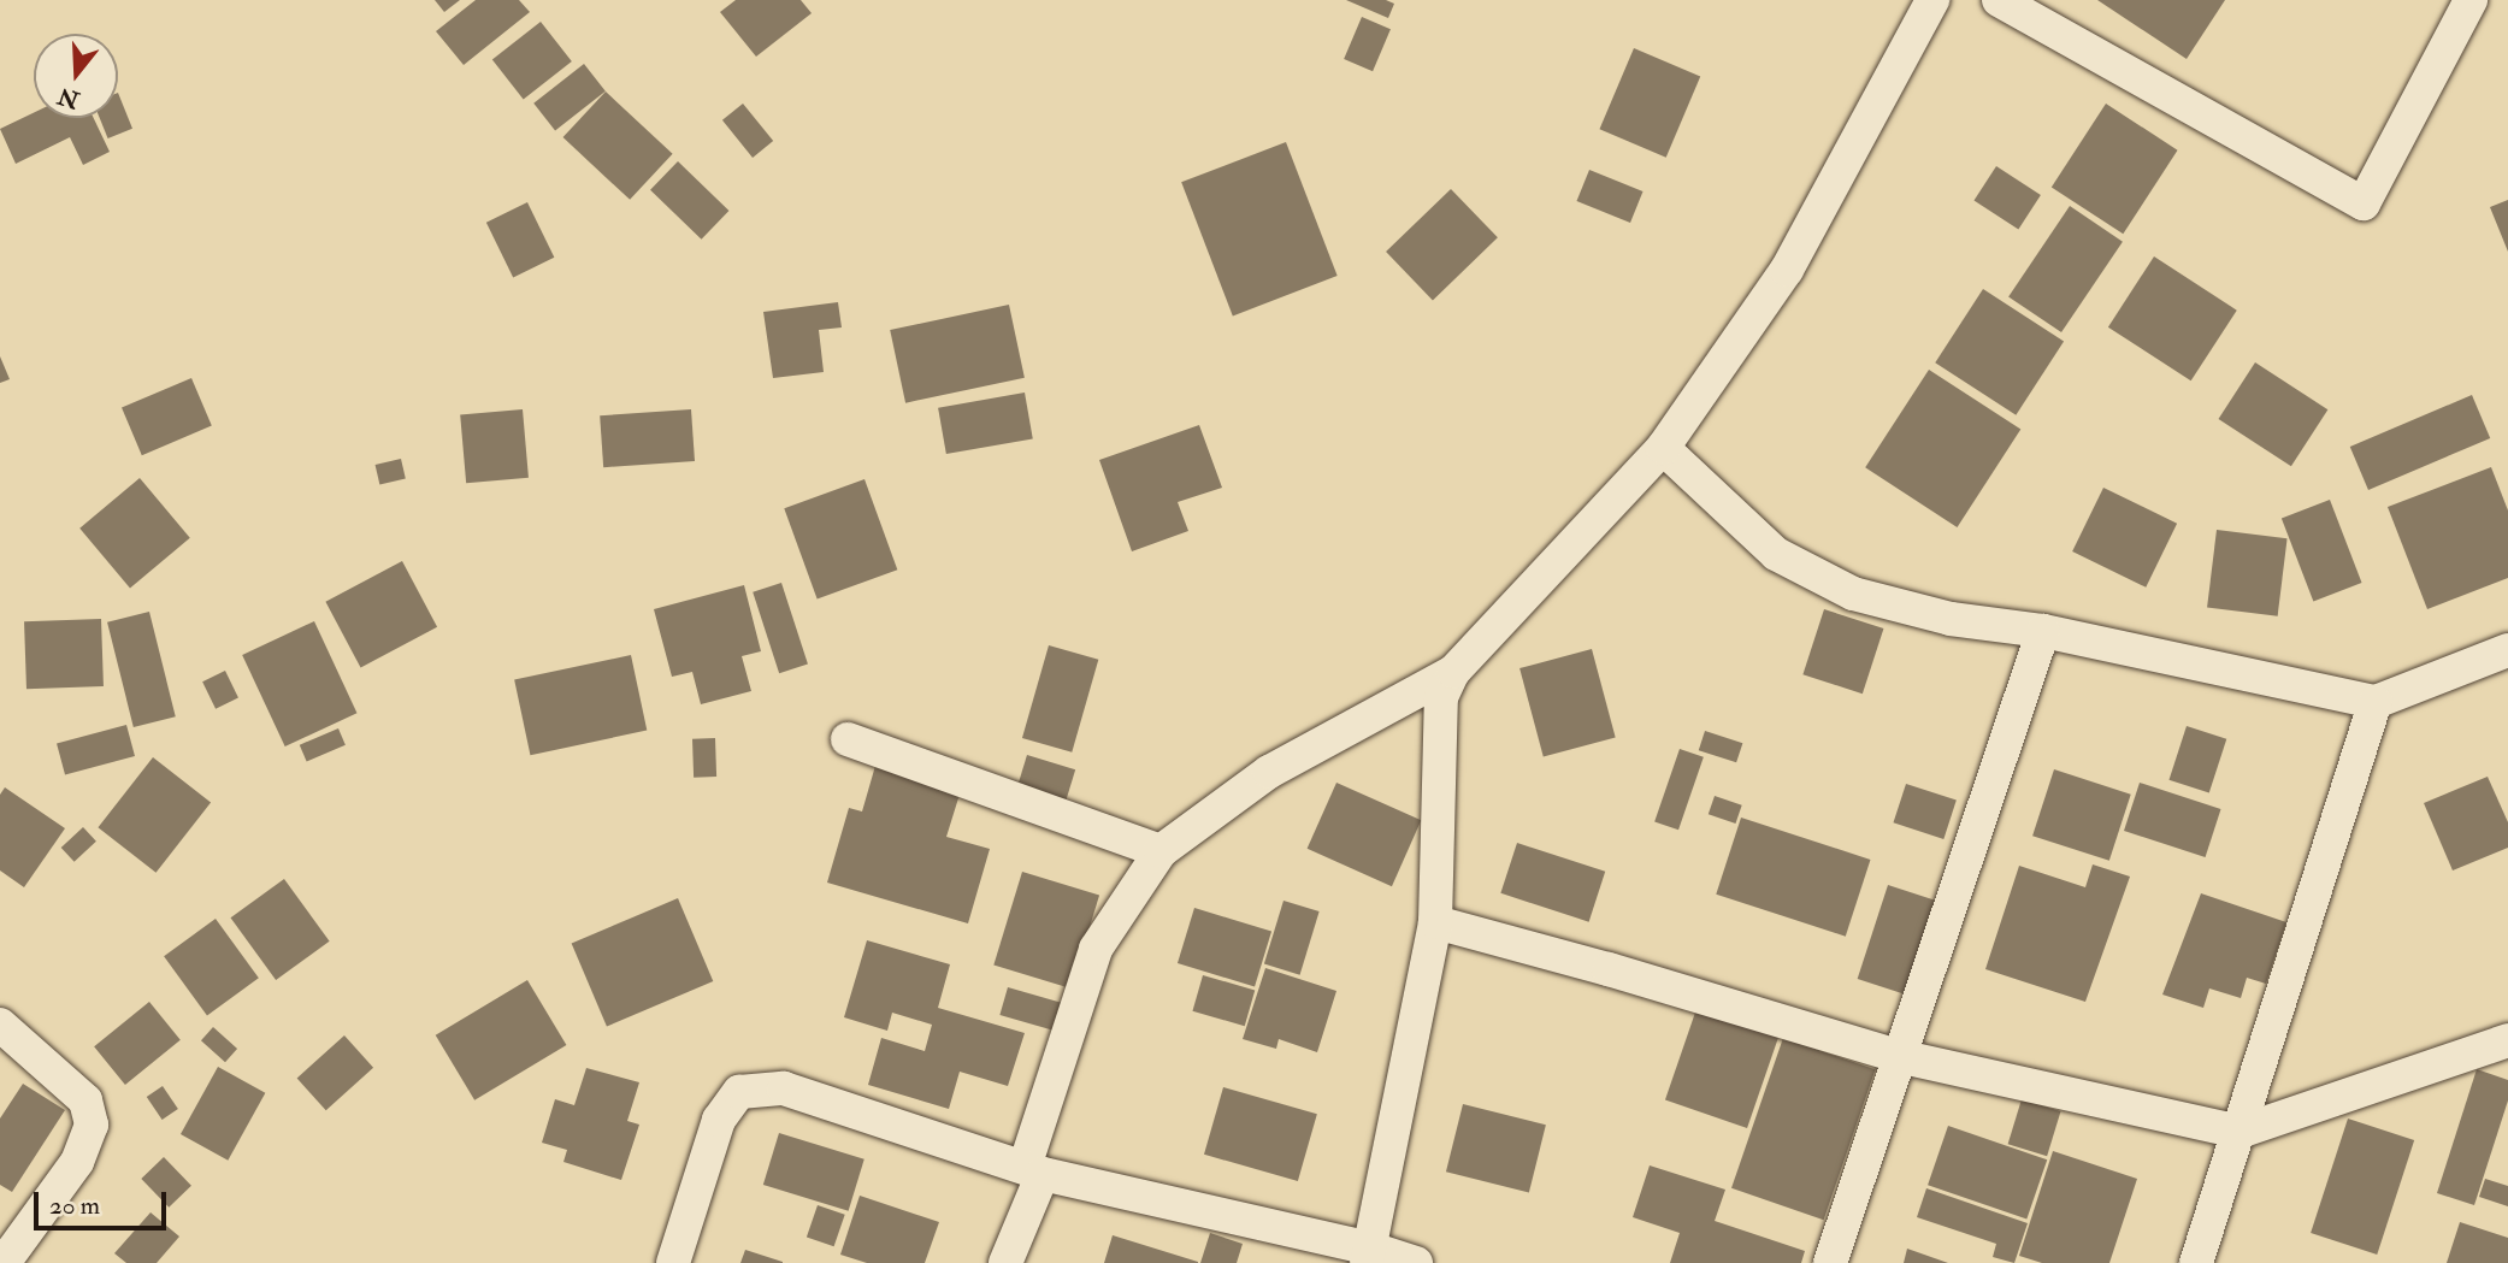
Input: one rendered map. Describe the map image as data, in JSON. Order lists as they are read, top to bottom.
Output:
{
  "scale_bar": "20 m",
  "north": "bottom"
}
